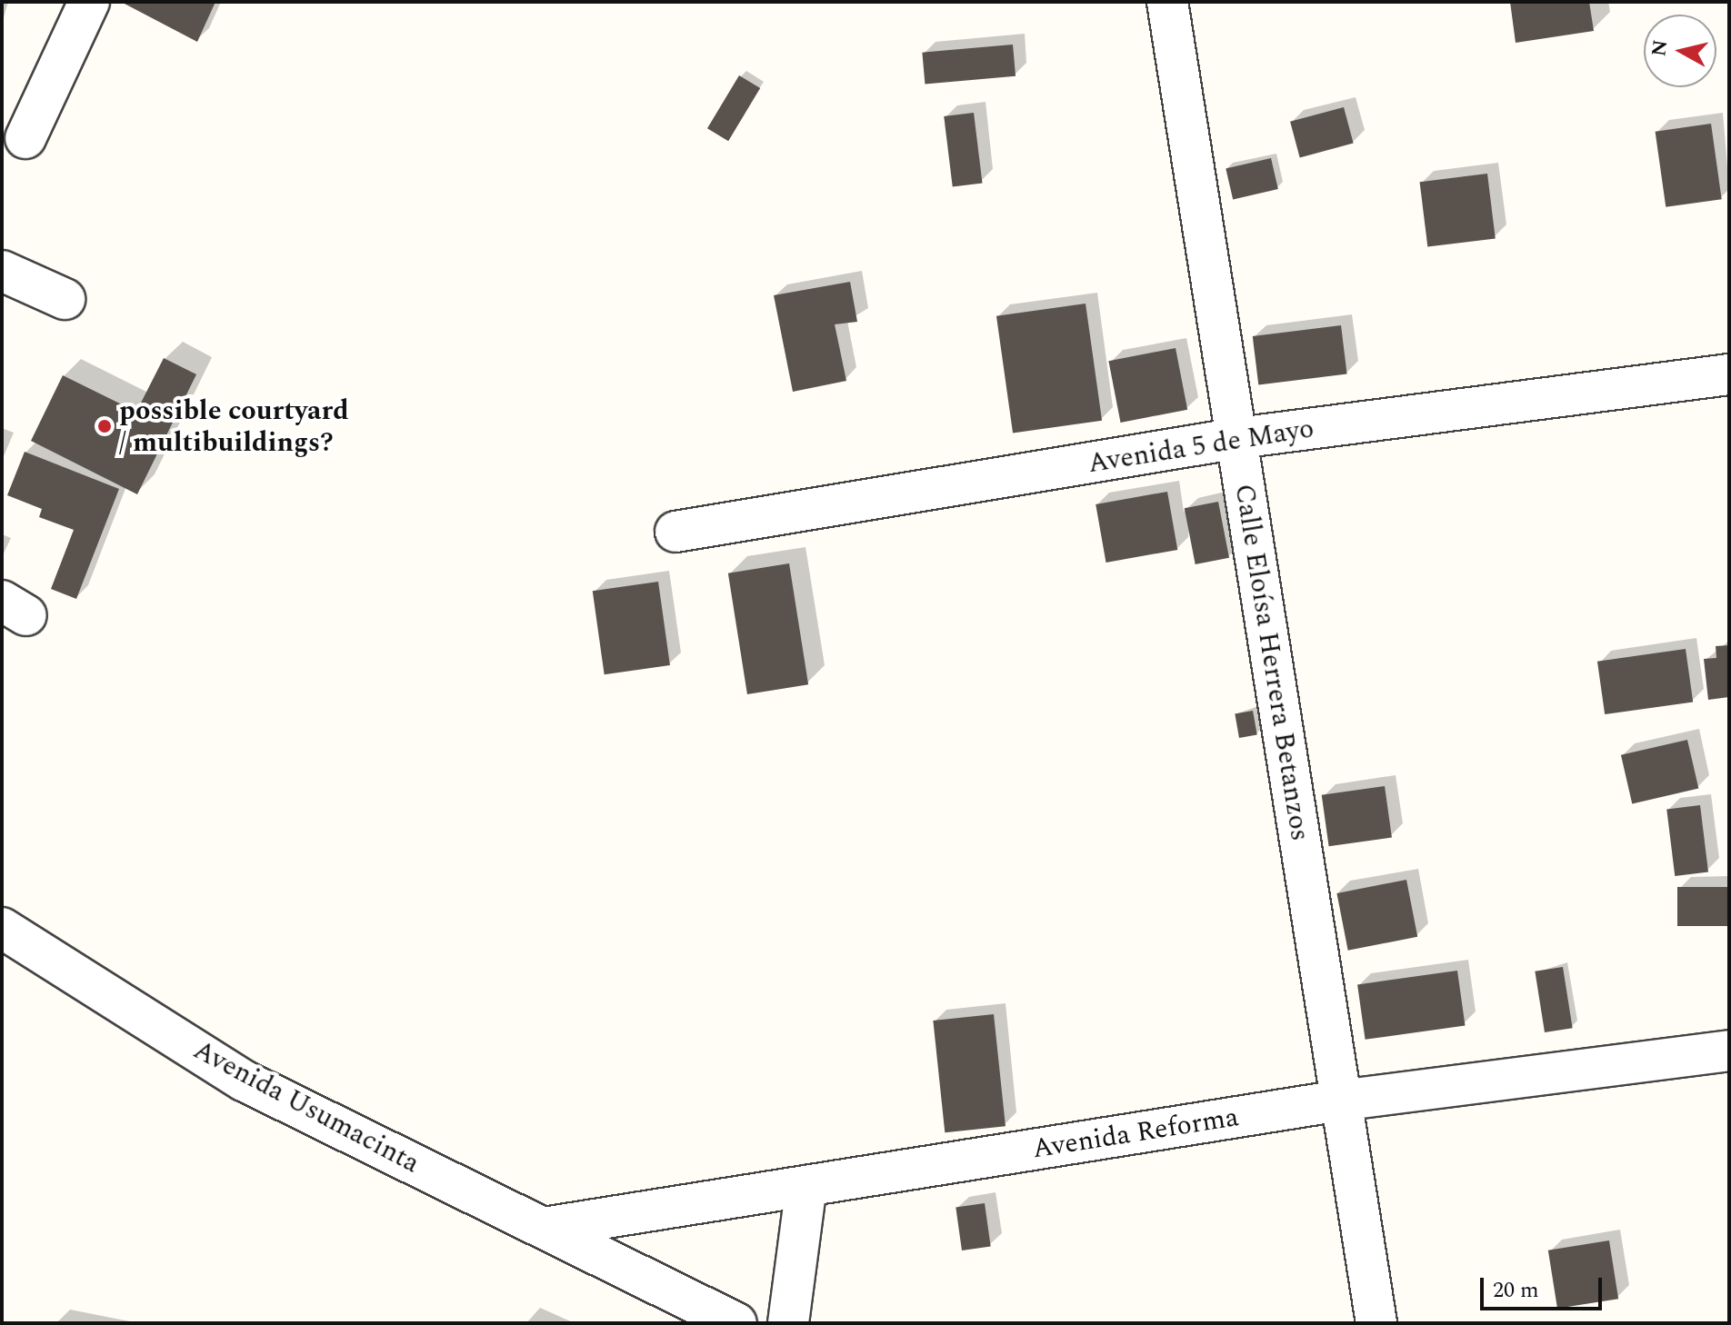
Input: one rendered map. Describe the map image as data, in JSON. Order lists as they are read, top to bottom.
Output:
{
  "streets": {
    "street": [
      "Avenida 5 de Mayo",
      "Calle Eloísa Herrera Betanzos",
      "Avenida Usumacinta",
      "Avenida Reforma"
    ]
  },
  "crossings": [
    ["Avenida 5 de Mayo", "Calle Eloísa Herrera Betanzos"],
    ["Calle Eloísa Herrera Betanzos", "Avenida Reforma"],
    ["Avenida Usumacinta", "Avenida Reforma"]
  ],
  "places": ["possible courtyard / multibuildings?"],
  "scale_bar": "20 m",
  "north": "left"
}
